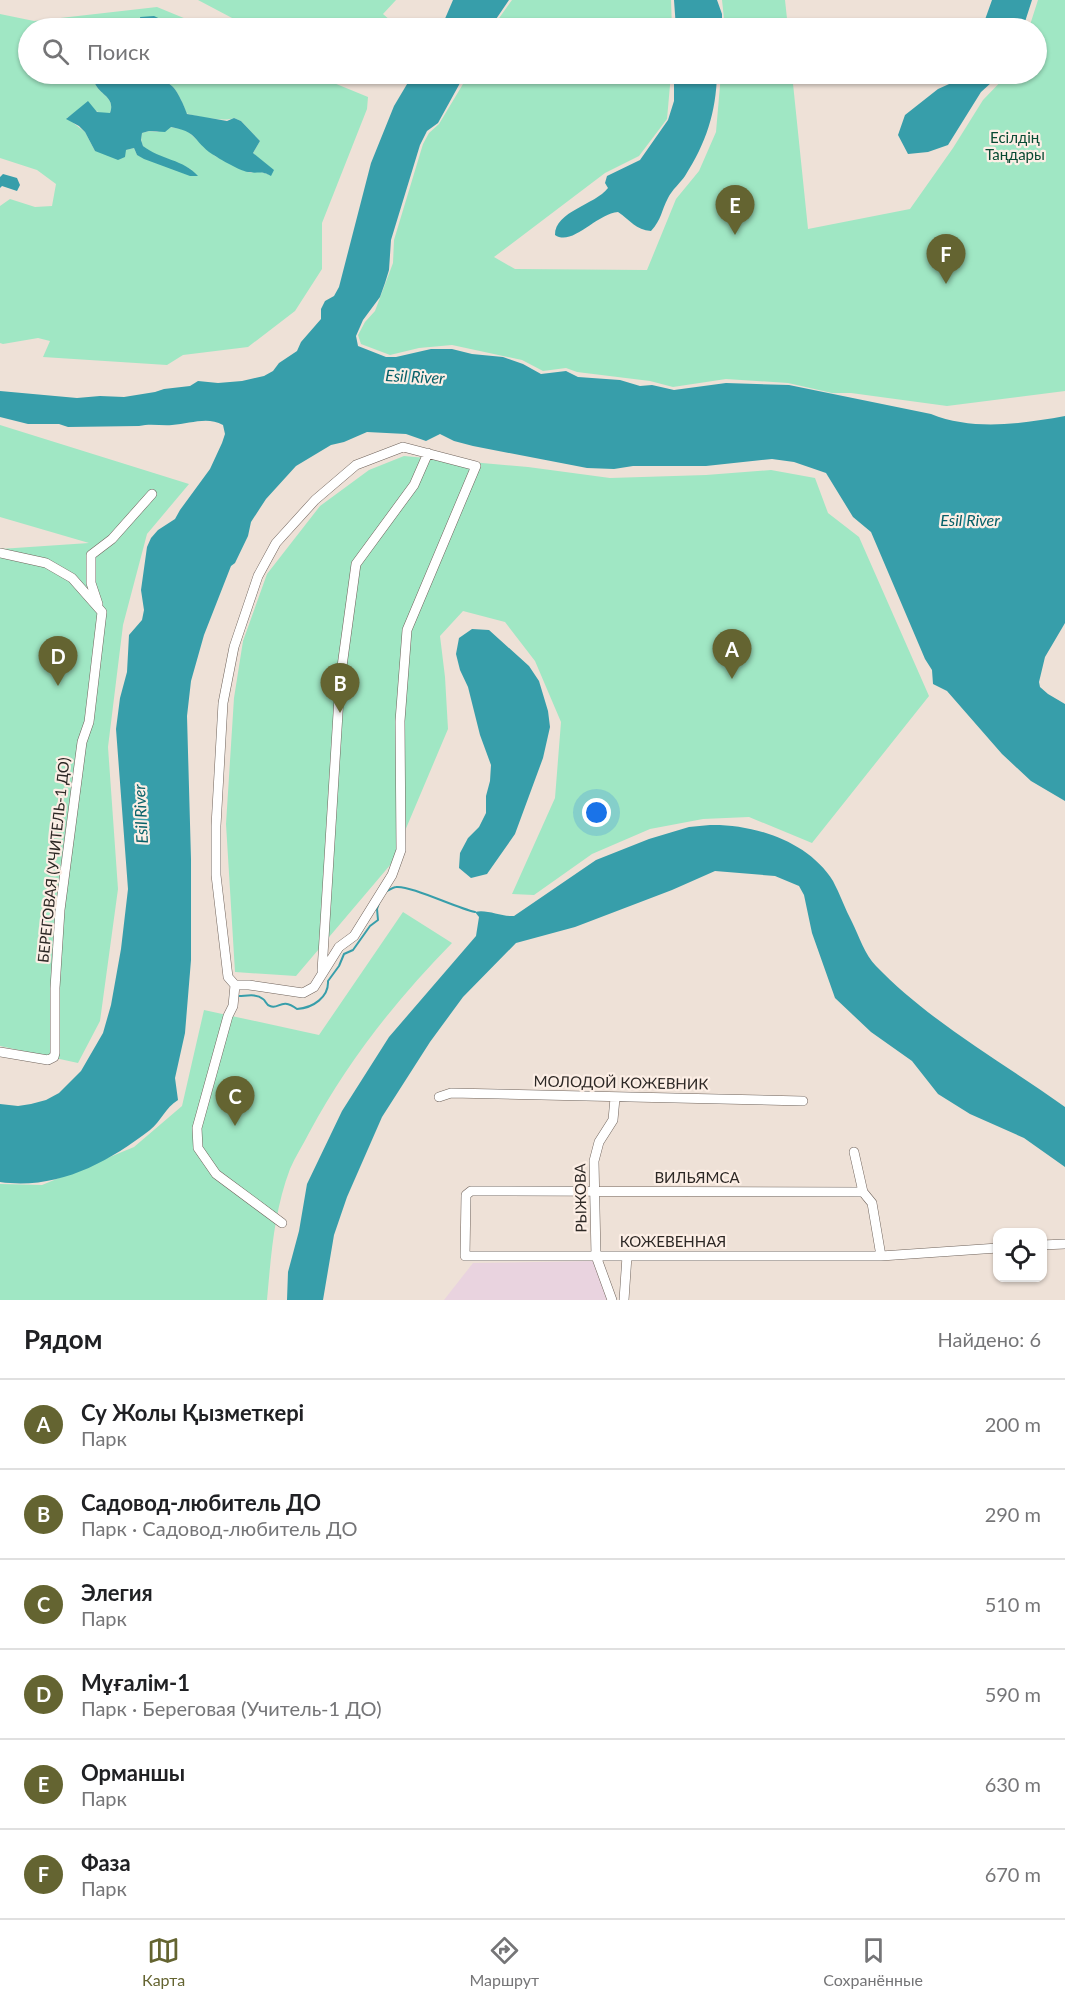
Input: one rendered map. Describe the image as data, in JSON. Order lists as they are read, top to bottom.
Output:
{
  "streets": {
    "street": [
      "БЕРЕГОВАЯ (УЧИТЕЛЬ-1 ДО)",
      "МОЛОДОЙ КОЖЕВНИК",
      "ВИЛЬЯМСА",
      "РЫЖОВА",
      "КОЖЕВЕННАЯ"
    ]
  },
  "crossings": [
    ["МОЛОДОЙ КОЖЕВНИК", "РЫЖОВА"],
    ["ВИЛЬЯМСА", "РЫЖОВА"],
    ["ВИЛЬЯМСА", "КОЖЕВЕННАЯ"],
    ["РЫЖОВА", "КОЖЕВЕННАЯ"]
  ],
  "water": ["Esil River"],
  "parks": ["Есілдің Таңдары"],
  "page": {
    "search": "Поиск",
    "pins": [
      "E",
      "F",
      "A",
      "D",
      "B",
      "C"
    ],
    "heading": ["Рядом", "Найдено: 6"],
    "list": [
      {
        "mark": "A",
        "name": "Су Жолы Қызметкері",
        "note": "Парк",
        "value": "200 m"
      },
      {
        "mark": "B",
        "name": "Садовод-любитель ДО",
        "note": "Парк · Садовод-любитель ДО",
        "value": "290 m"
      },
      {
        "mark": "C",
        "name": "Элегия",
        "note": "Парк",
        "value": "510 m"
      },
      {
        "mark": "D",
        "name": "Мұғалім-1",
        "note": "Парк · Береговая (Учитель-1 ДО)",
        "value": "590 m"
      },
      {
        "mark": "E",
        "name": "Орманшы",
        "note": "Парк",
        "value": "630 m"
      },
      {
        "mark": "F",
        "name": "Фаза",
        "note": "Парк",
        "value": "670 m"
      }
    ],
    "nav": ["Карта", "Маршрут", "Сохранённые"]
  }
}
